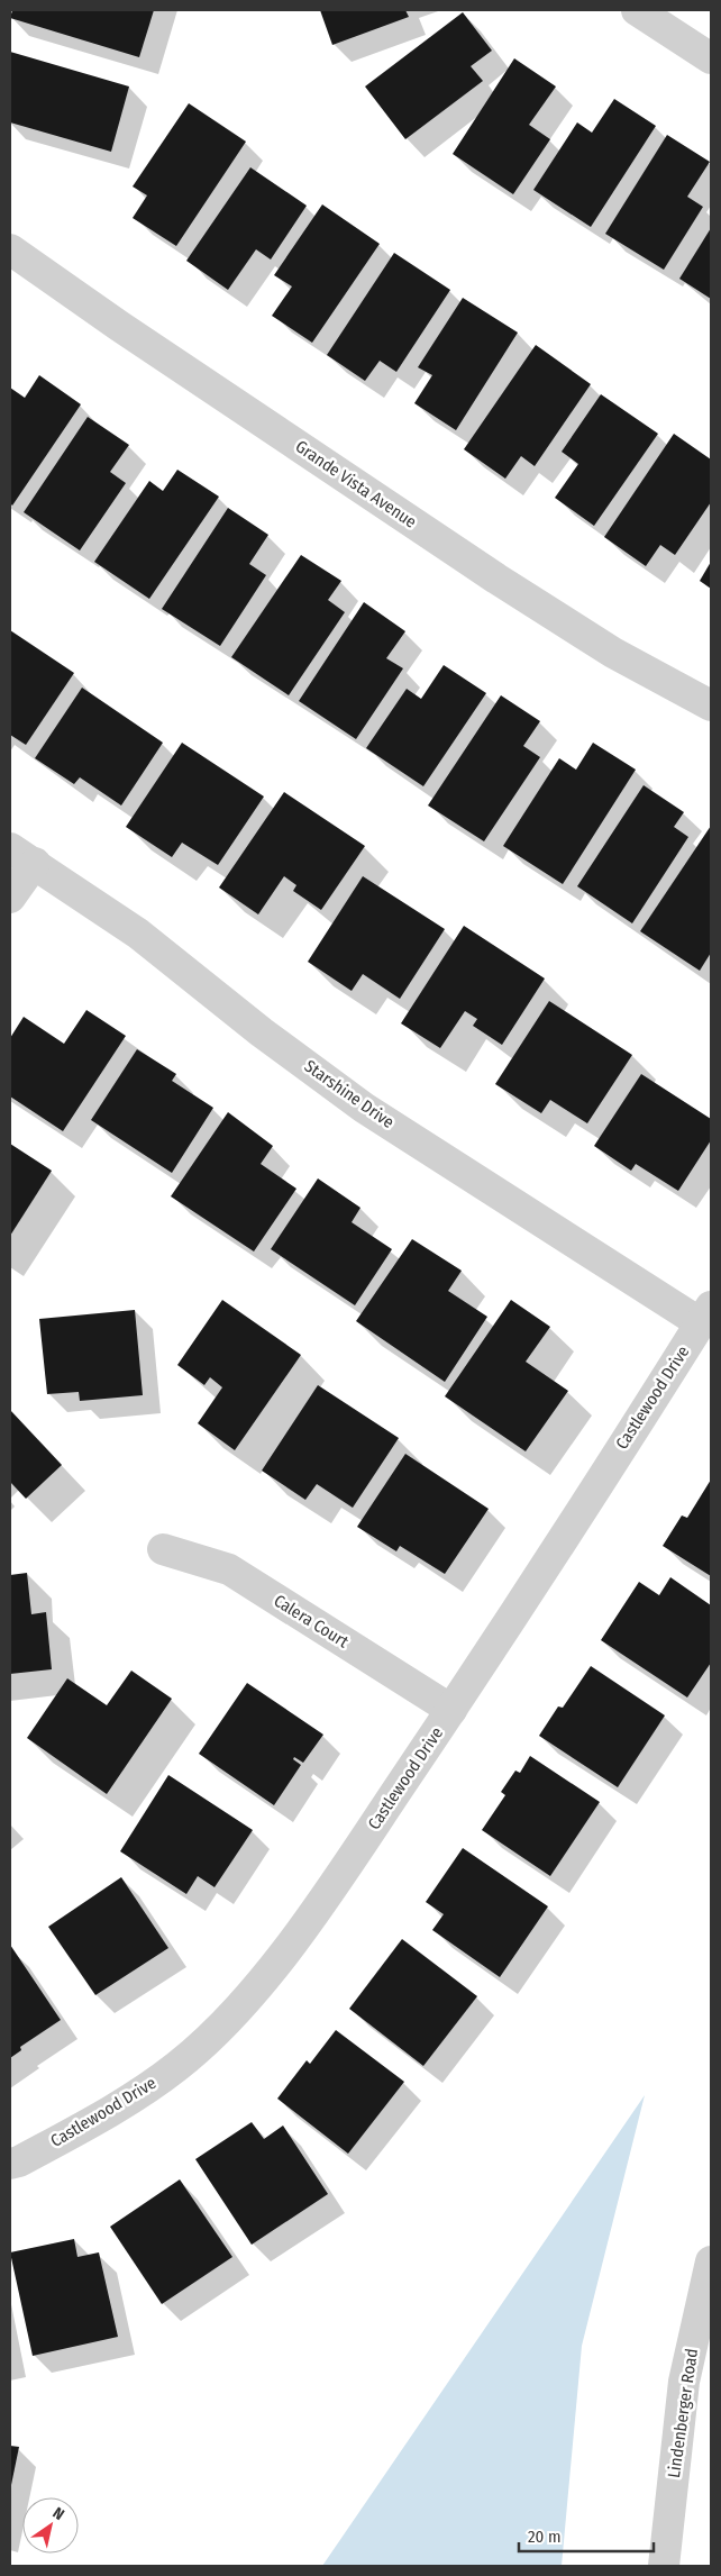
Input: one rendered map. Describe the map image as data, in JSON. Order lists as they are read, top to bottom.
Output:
{
  "streets": {
    "street": [
      "Grande Vista Avenue",
      "Starshine Drive",
      "Castlewood Drive",
      "Calera Court",
      "Lindenberger Road"
    ]
  },
  "crossings": [
    ["Starshine Drive", "Castlewood Drive"],
    ["Castlewood Drive", "Calera Court"]
  ],
  "scale_bar": "20 m",
  "north": "top right"
}
